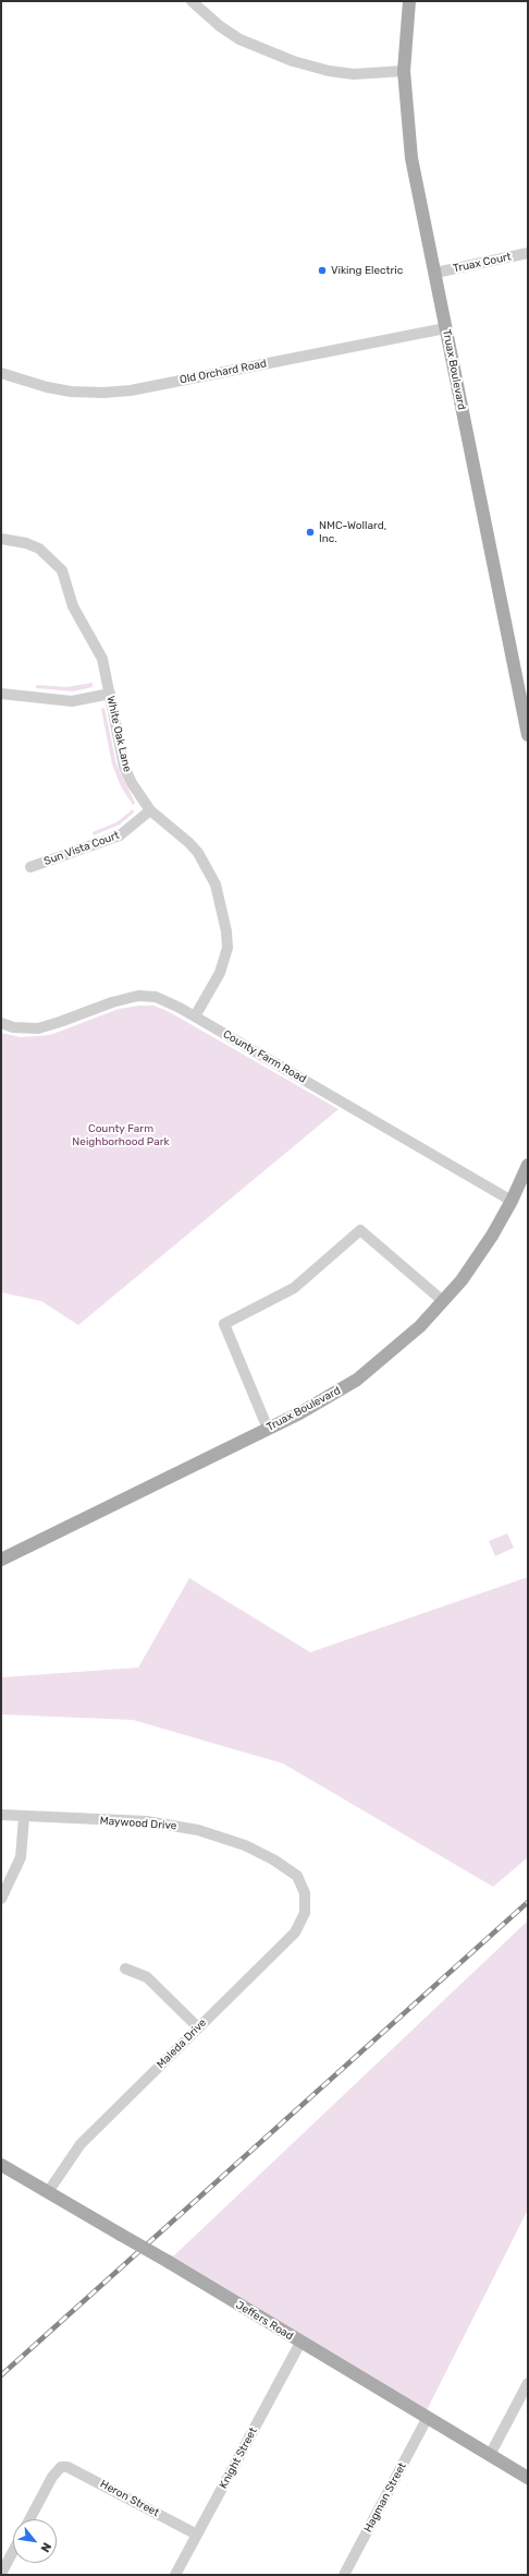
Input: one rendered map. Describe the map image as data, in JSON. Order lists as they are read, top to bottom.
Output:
{
  "streets": {
    "main road": ["Truax Boulevard", "Jeffers Road"],
    "street": [
      "Truax Court",
      "Old Orchard Road",
      "White Oak Lane",
      "Sun Vista Court",
      "County Farm Road",
      "Maywood Drive",
      "Maleda Drive",
      "Knight Street",
      "Hagman Street",
      "Heron Street"
    ]
  },
  "crossings": [
    ["Truax Court", "Truax Boulevard"],
    ["Truax Boulevard", "Old Orchard Road"],
    ["Truax Boulevard", "County Farm Road"],
    ["White Oak Lane", "Sun Vista Court"],
    ["White Oak Lane", "County Farm Road"],
    ["Maywood Drive", "Maleda Drive"],
    ["Maleda Drive", "Jeffers Road"],
    ["Jeffers Road", "Knight Street"],
    ["Jeffers Road", "Hagman Street"],
    ["Knight Street", "Heron Street"]
  ],
  "parks": ["County Farm Neighborhood Park"],
  "places": ["Viking Electric", "NMC-Wollard, Inc."],
  "north": "bottom right"
}
